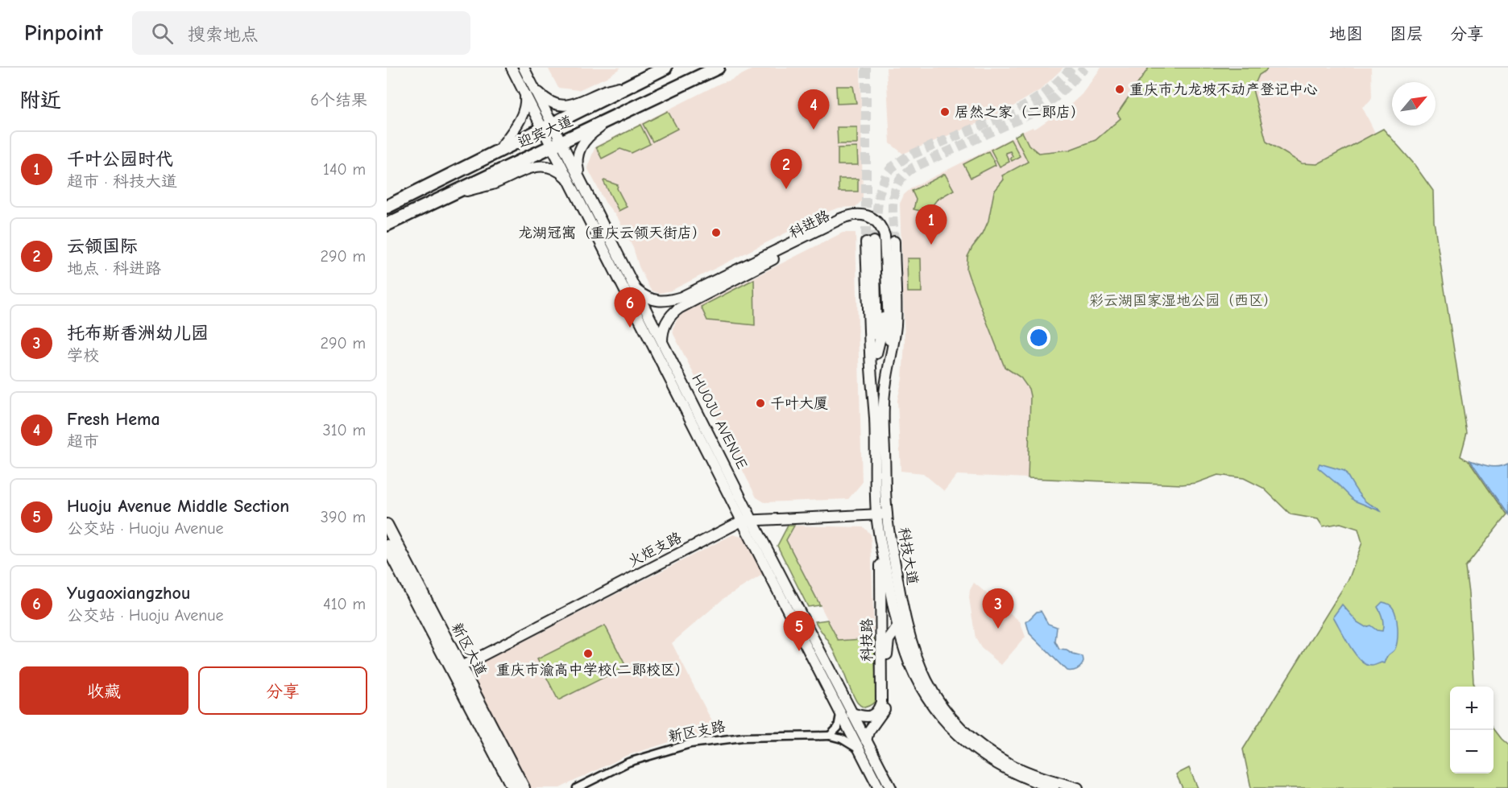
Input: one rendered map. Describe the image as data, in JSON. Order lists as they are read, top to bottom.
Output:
{
  "streets": {
    "highway": ["迎宾大道"],
    "main road": [
      "科进路",
      "HUOJU AVENUE",
      "火炬支路",
      "科技大道",
      "科技路",
      "新区大道"
    ],
    "street": ["新区支路"]
  },
  "crossings": [
    ["迎宾大道", "HUOJU AVENUE"],
    ["科进路", "HUOJU AVENUE"],
    ["科进路", "科技大道"],
    ["HUOJU AVENUE", "火炬支路"],
    ["HUOJU AVENUE", "科技路"],
    ["火炬支路", "科技大道"],
    ["火炬支路", "新区大道"],
    ["科技大道", "科技路"]
  ],
  "parks": ["彩云湖国家湿地公园（西区）"],
  "places": [
    "重庆市九龙坡不动产登记中心",
    "居然之家（二郎店）",
    "龙湖冠寓（重庆云领天街店）",
    "千叶大厦",
    "重庆市渝高中学校(二郎校区)"
  ],
  "north": "top right",
  "page": {
    "header": "Pinpoint",
    "search": "搜索地点",
    "nav": ["地图", "图层", "分享"],
    "heading": ["附近", "6个结果"],
    "pins": [
      "4",
      "2",
      "1",
      "6",
      "3",
      "5"
    ],
    "list": [
      {
        "mark": "1",
        "name": "千叶公园时代",
        "note": "超市 · 科技大道",
        "value": "140 m"
      },
      {
        "mark": "2",
        "name": "云领国际",
        "note": "地点 · 科进路",
        "value": "290 m"
      },
      {
        "mark": "3",
        "name": "托布斯香洲幼儿园",
        "note": "学校",
        "value": "290 m"
      },
      {
        "mark": "4",
        "name": "Fresh Hema",
        "note": "超市",
        "value": "310 m"
      },
      {
        "mark": "5",
        "name": "Huoju Avenue Middle Section",
        "note": "公交站 · Huoju Avenue",
        "value": "390 m"
      },
      {
        "mark": "6",
        "name": "Yugaoxiangzhou",
        "note": "公交站 · Huoju Avenue",
        "value": "410 m"
      }
    ],
    "buttons": ["收藏", "分享"],
    "map_buttons": ["+", "−"]
  }
}
